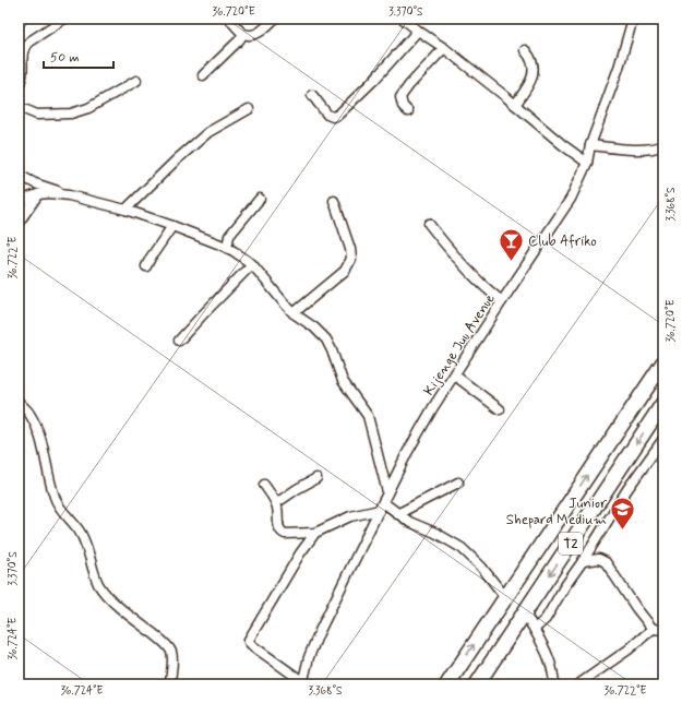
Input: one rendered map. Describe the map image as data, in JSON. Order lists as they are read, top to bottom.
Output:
{
  "streets": {
    "highway": ["T2"],
    "street": ["Kijenge Juu Avenue"]
  },
  "places": {
    "bar": ["Club Afriko"],
    "school or university": ["Junior Shepard Medium"]
  },
  "scale_bar": "50 m",
  "coordinates": [
    "36.720°E",
    "3.370°S",
    "3.368°S",
    "36.722°E",
    "36.724°E"
  ]
}
